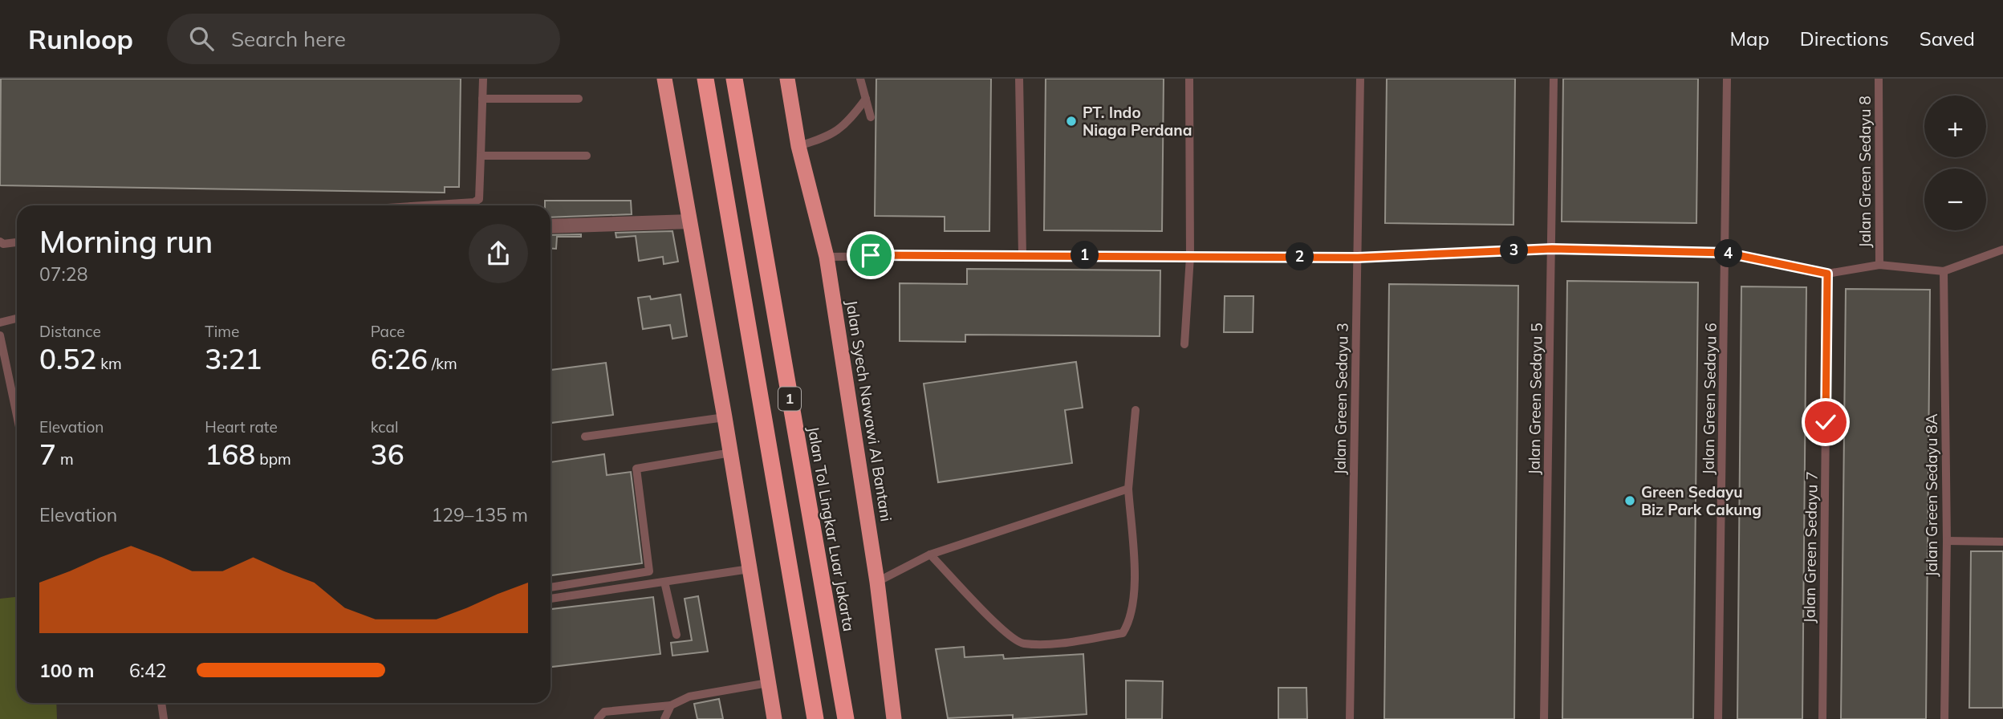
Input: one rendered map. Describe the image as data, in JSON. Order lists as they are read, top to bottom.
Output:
{
  "streets": {
    "highway": ["1", "Jalan Syech Nawawi Al Bantani", "Jalan Tol Lingkar Luar Jakarta"],
    "lane": [
      "Jalan Green Sedayu 8",
      "Jalan Green Sedayu 3",
      "Jalan Green Sedayu 5",
      "Jalan Green Sedayu 6",
      "Jalan Green Sedayu 8A",
      "Jalan Green Sedayu 7"
    ]
  },
  "places": ["PT. Indo Niaga Perdana", "Green Sedayu Biz Park Cakung"],
  "page": {
    "header": "Runloop",
    "search": "Search here",
    "nav": ["Map", "Directions", "Saved"],
    "map_buttons": ["+", "−"],
    "heading": ["Morning run", "07:28"],
    "pins": [
      "3",
      "4",
      "1",
      "2"
    ],
    "stats": [
      ["Distance", "0.52 km"],
      ["Time", "3:21"],
      ["Pace", "6:26 /km"],
      ["Elevation", "7 m"],
      ["Heart rate", "168 bpm"],
      ["kcal", "36"]
    ],
    "chart": ["Elevation", "129–135 m"],
    "list": [
      {
        "name": "100 m",
        "note": "6:42"
      }
    ]
  }
}
